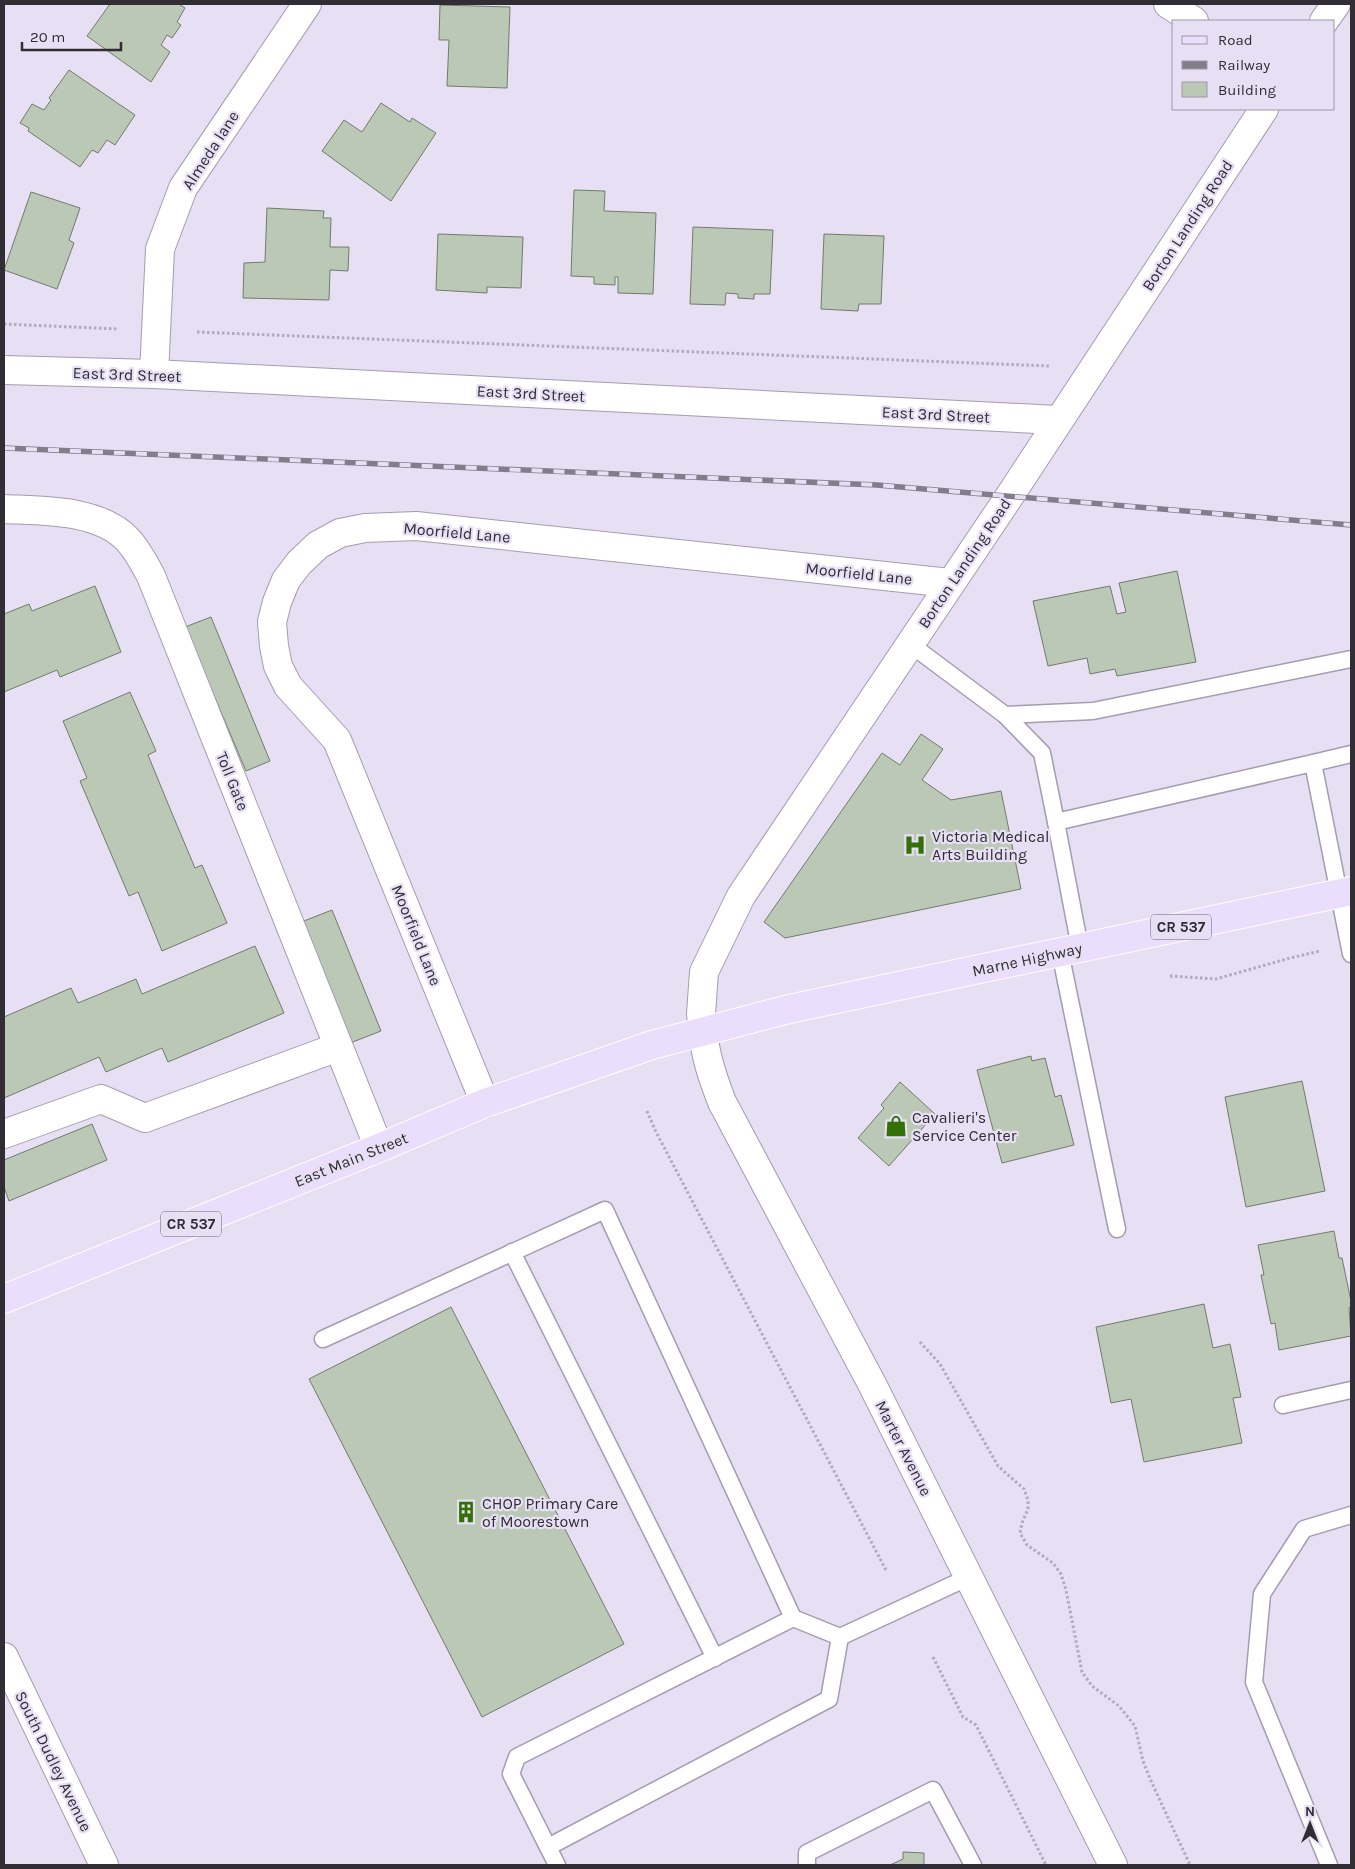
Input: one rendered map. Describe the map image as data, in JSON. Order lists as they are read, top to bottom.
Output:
{
  "streets": {
    "main road": ["CR 537", "Marne Highway", "East Main Street"],
    "street": [
      "Almeda lane",
      "Borton Landing Road",
      "East 3rd Street",
      "Moorfield Lane",
      "Toll Gate",
      "Marter Avenue",
      "South Dudley Avenue"
    ]
  },
  "crossings": [
    ["Almeda lane", "East 3rd Street"],
    ["Borton Landing Road", "East 3rd Street"],
    ["Borton Landing Road", "Moorfield Lane"],
    ["Borton Landing Road", "Marne Highway"],
    ["Borton Landing Road", "East Main Street"],
    ["Borton Landing Road", "Marter Avenue"],
    ["Moorfield Lane", "East Main Street"],
    ["Toll Gate", "East Main Street"],
    ["Marne Highway", "East Main Street"],
    ["Marne Highway", "Marter Avenue"],
    ["East Main Street", "Marter Avenue"]
  ],
  "places": {
    "hospital": ["Victoria Medical Arts Building"],
    "shop": ["Cavalieri's Service Center"],
    "building": ["CHOP Primary Care of Moorestown"]
  },
  "legend": ["Road", "Railway", "Building"],
  "scale_bar": "20 m",
  "north": "top"
}
